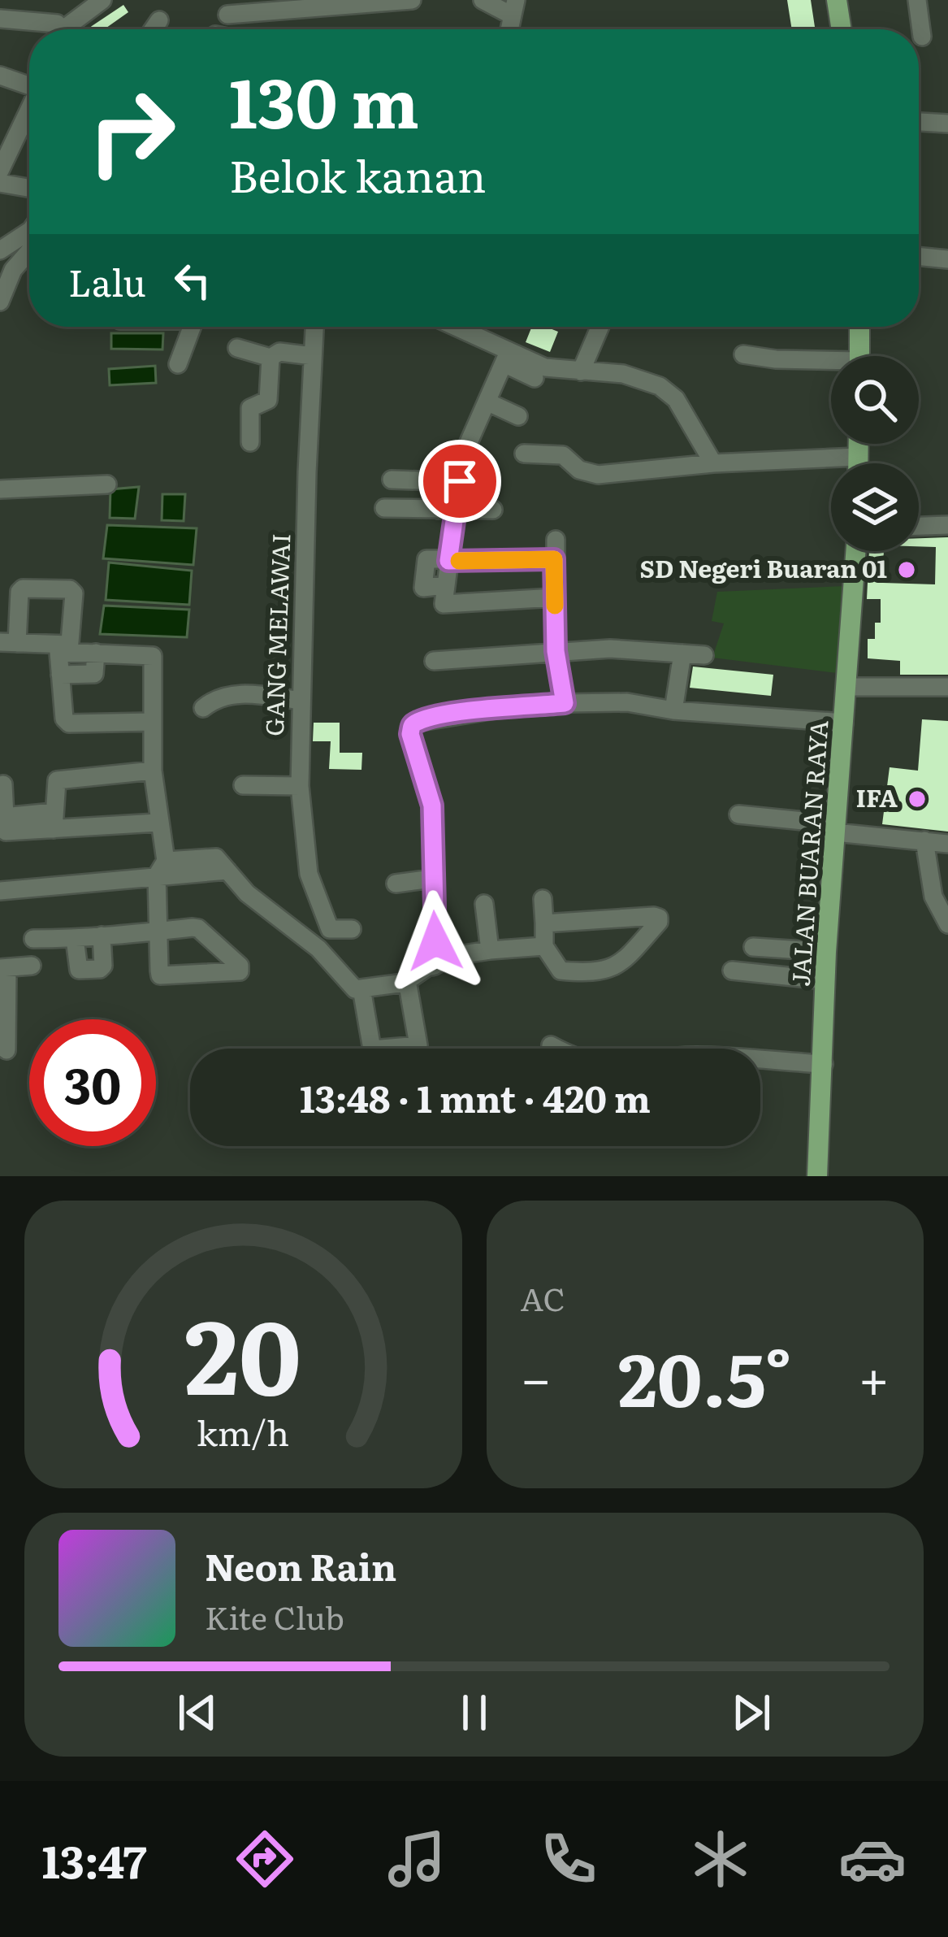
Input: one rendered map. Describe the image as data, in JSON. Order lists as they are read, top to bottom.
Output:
{
  "streets": {
    "main road": ["JALAN BUARAN RAYA"],
    "street": ["GANG MELAWAI"]
  },
  "places": ["SD Negeri Buaran 01", "IFA"],
  "page": {
    "turn": ["130 m", "Belok kanan"],
    "then": "Lalu",
    "limit": "30",
    "trip": "13:48 · 1 mnt · 420 m",
    "tile": "AC",
    "heat": ["−", "20.5°", "+"],
    "song": ["Neon Rain", "Kite Club"],
    "tabs": "13:47",
    "gauge": ["20", "km/h"]
  }
}
